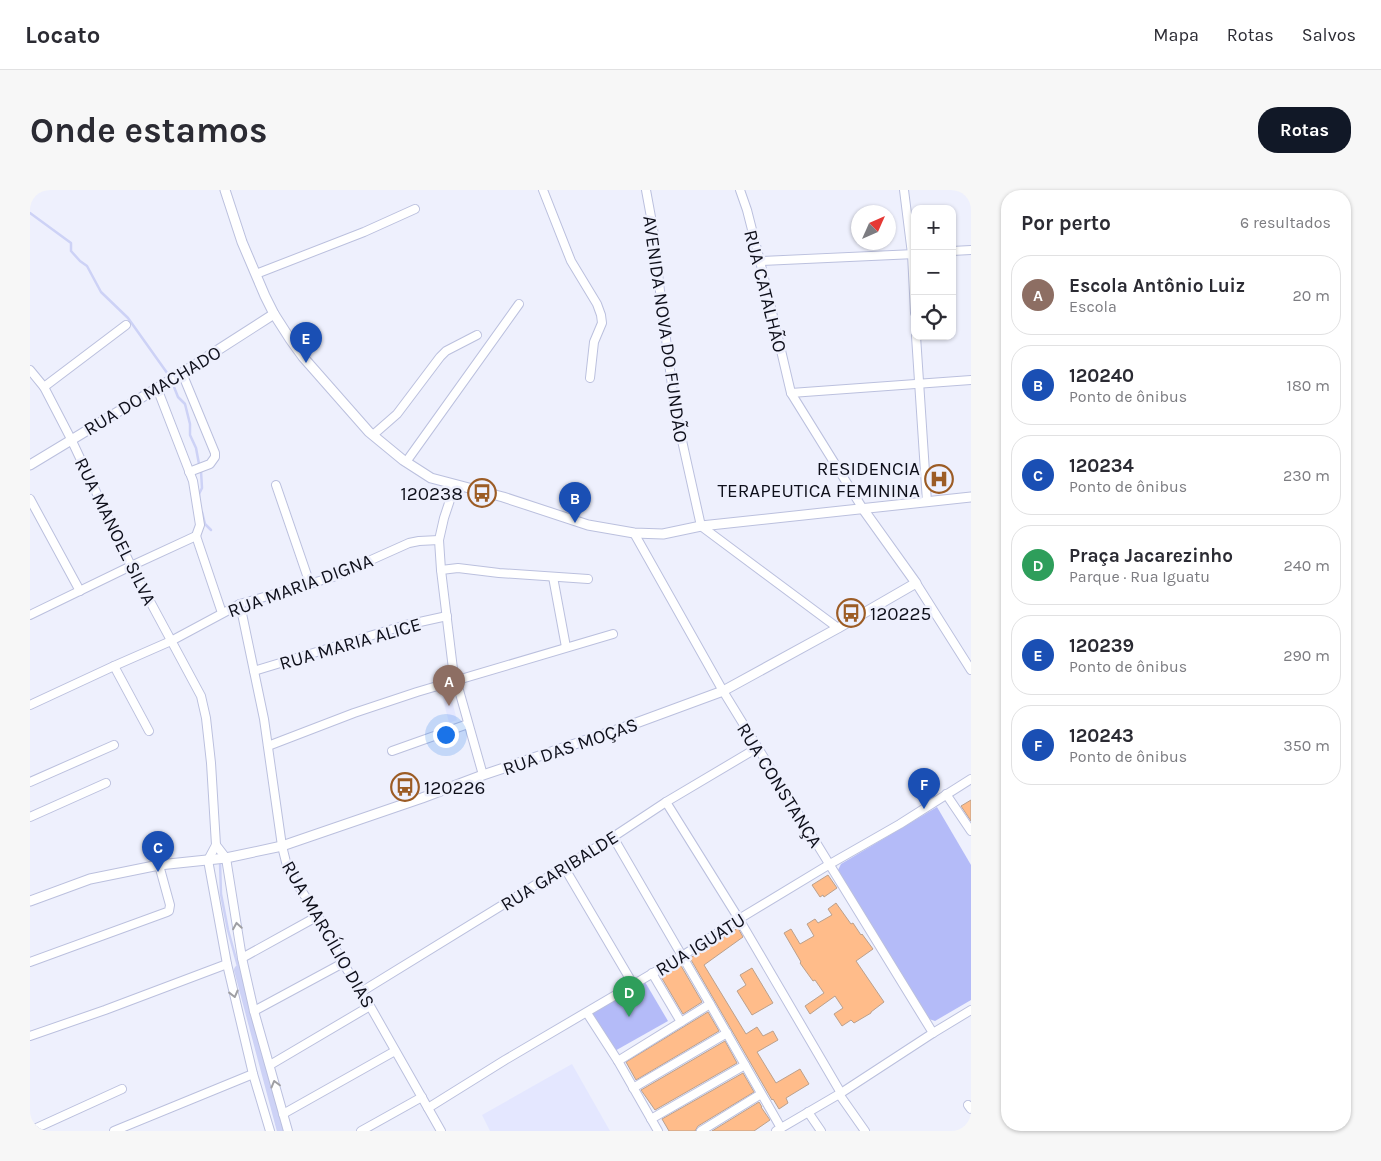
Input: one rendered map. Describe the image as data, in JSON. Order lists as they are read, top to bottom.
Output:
{
  "streets": {
    "street": [
      "RUA CATALHÃO",
      "AVENIDA NOVA DO FUNDÃO",
      "RUA DO MACHADO",
      "RUA MANOEL SILVA",
      "RUA MARIA DIGNA",
      "RUA MARIA ALICE",
      "RUA DAS MOÇAS",
      "RUA CONSTANÇA",
      "RUA GARIBALDE",
      "RUA MARCÍLIO DIAS",
      "RUA IGUATU"
    ]
  },
  "crossings": [
    ["RUA DO MACHADO", "RUA MANOEL SILVA"],
    ["RUA MANOEL SILVA", "RUA MARIA DIGNA"],
    ["RUA MARIA DIGNA", "RUA MARCÍLIO DIAS"],
    ["RUA MARIA ALICE", "RUA MARCÍLIO DIAS"],
    ["RUA DAS MOÇAS", "RUA CONSTANÇA"],
    ["RUA DAS MOÇAS", "RUA MARCÍLIO DIAS"],
    ["RUA CONSTANÇA", "RUA GARIBALDE"],
    ["RUA CONSTANÇA", "RUA IGUATU"],
    ["RUA GARIBALDE", "RUA MARCÍLIO DIAS"],
    ["RUA MARCÍLIO DIAS", "RUA IGUATU"]
  ],
  "places": {
    "hospital": ["RESIDENCIA TERAPEUTICA FEMININA"],
    "bus stop": ["120238", "120225", "120226"]
  },
  "north": "top right",
  "page": {
    "header": "Locato",
    "nav": ["Mapa", "Rotas", "Salvos"],
    "buttons": "Rotas",
    "title": "Onde estamos",
    "heading": ["Por perto", "6 resultados"],
    "map_buttons": ["+", "−"],
    "list": [
      {
        "mark": "A",
        "name": "Escola Antônio Luiz",
        "note": "Escola",
        "value": "20 m"
      },
      {
        "mark": "B",
        "name": "120240",
        "note": "Ponto de ônibus",
        "value": "180 m"
      },
      {
        "mark": "C",
        "name": "120234",
        "note": "Ponto de ônibus",
        "value": "230 m"
      },
      {
        "mark": "D",
        "name": "Praça Jacarezinho",
        "note": "Parque · Rua Iguatu",
        "value": "240 m"
      },
      {
        "mark": "E",
        "name": "120239",
        "note": "Ponto de ônibus",
        "value": "290 m"
      },
      {
        "mark": "F",
        "name": "120243",
        "note": "Ponto de ônibus",
        "value": "350 m"
      }
    ],
    "pins": [
      "E",
      "B",
      "A",
      "F",
      "C",
      "D"
    ]
  }
}
